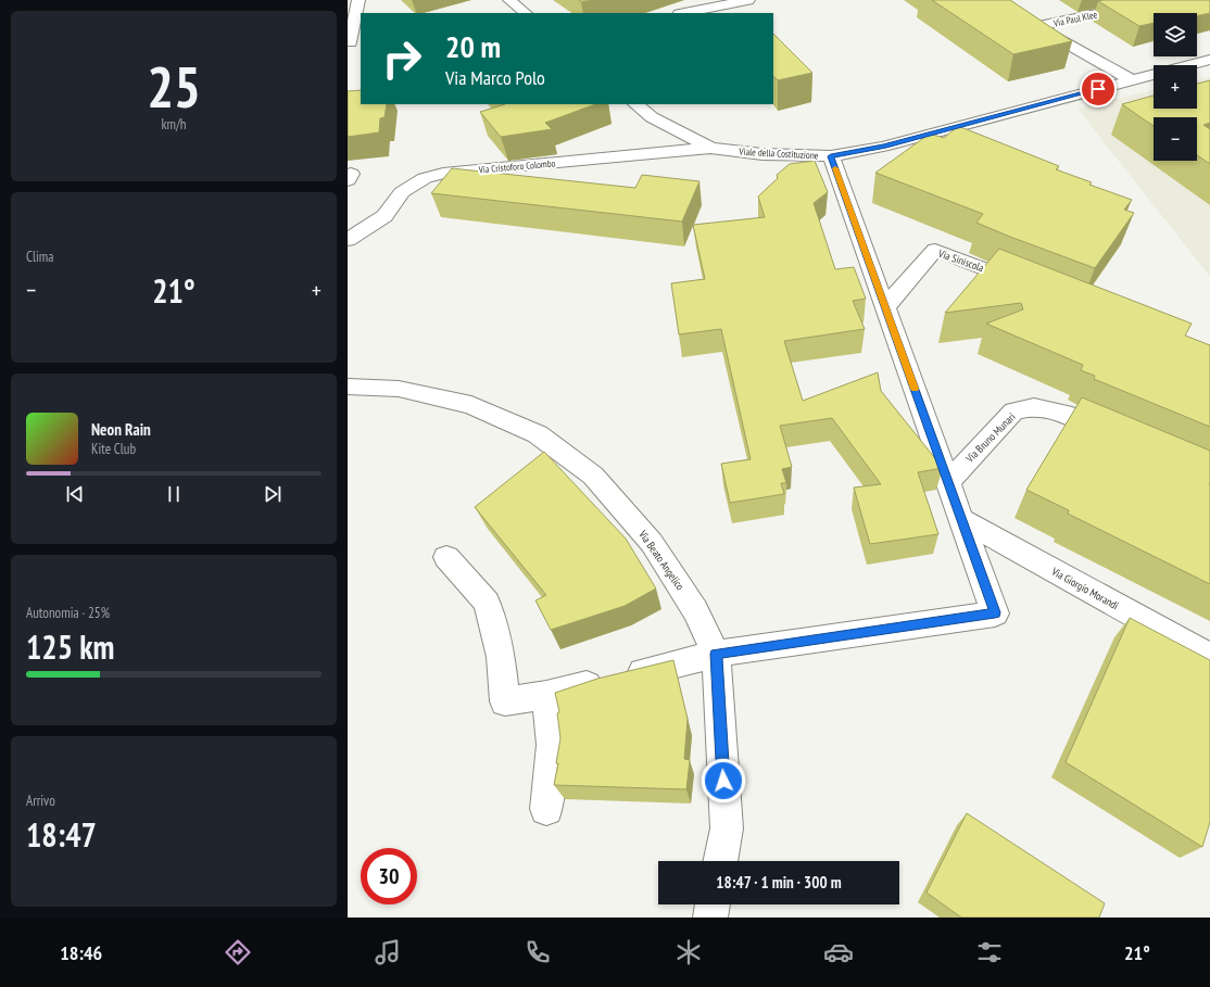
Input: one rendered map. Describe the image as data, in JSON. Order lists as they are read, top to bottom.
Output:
{
  "streets": {
    "street": [
      "Via Paul Klee",
      "Viale della Costituzione",
      "Via Cristoforo Colombo",
      "Via Siniscola",
      "Via Bruno Munari",
      "Via Beato Angelico",
      "Via Giorgio Morandi"
    ]
  },
  "crossings": [
    ["Via Paul Klee", "Viale della Costituzione"],
    ["Viale della Costituzione", "Via Cristoforo Colombo"]
  ],
  "page": {
    "tile": [
      ["25", "km/h"],
      "Clima",
      ["Autonomia · 25%", "125 km"],
      ["Arrivo", "18:47"]
    ],
    "map_buttons": ["+", "−"],
    "turn": ["20 m", "Via Marco Polo"],
    "heat": ["−", "21°", "+"],
    "song": ["Neon Rain", "Kite Club"],
    "limit": "30",
    "trip": "18:47 · 1 min · 300 m",
    "tabs": ["18:46", "21°"]
  }
}
